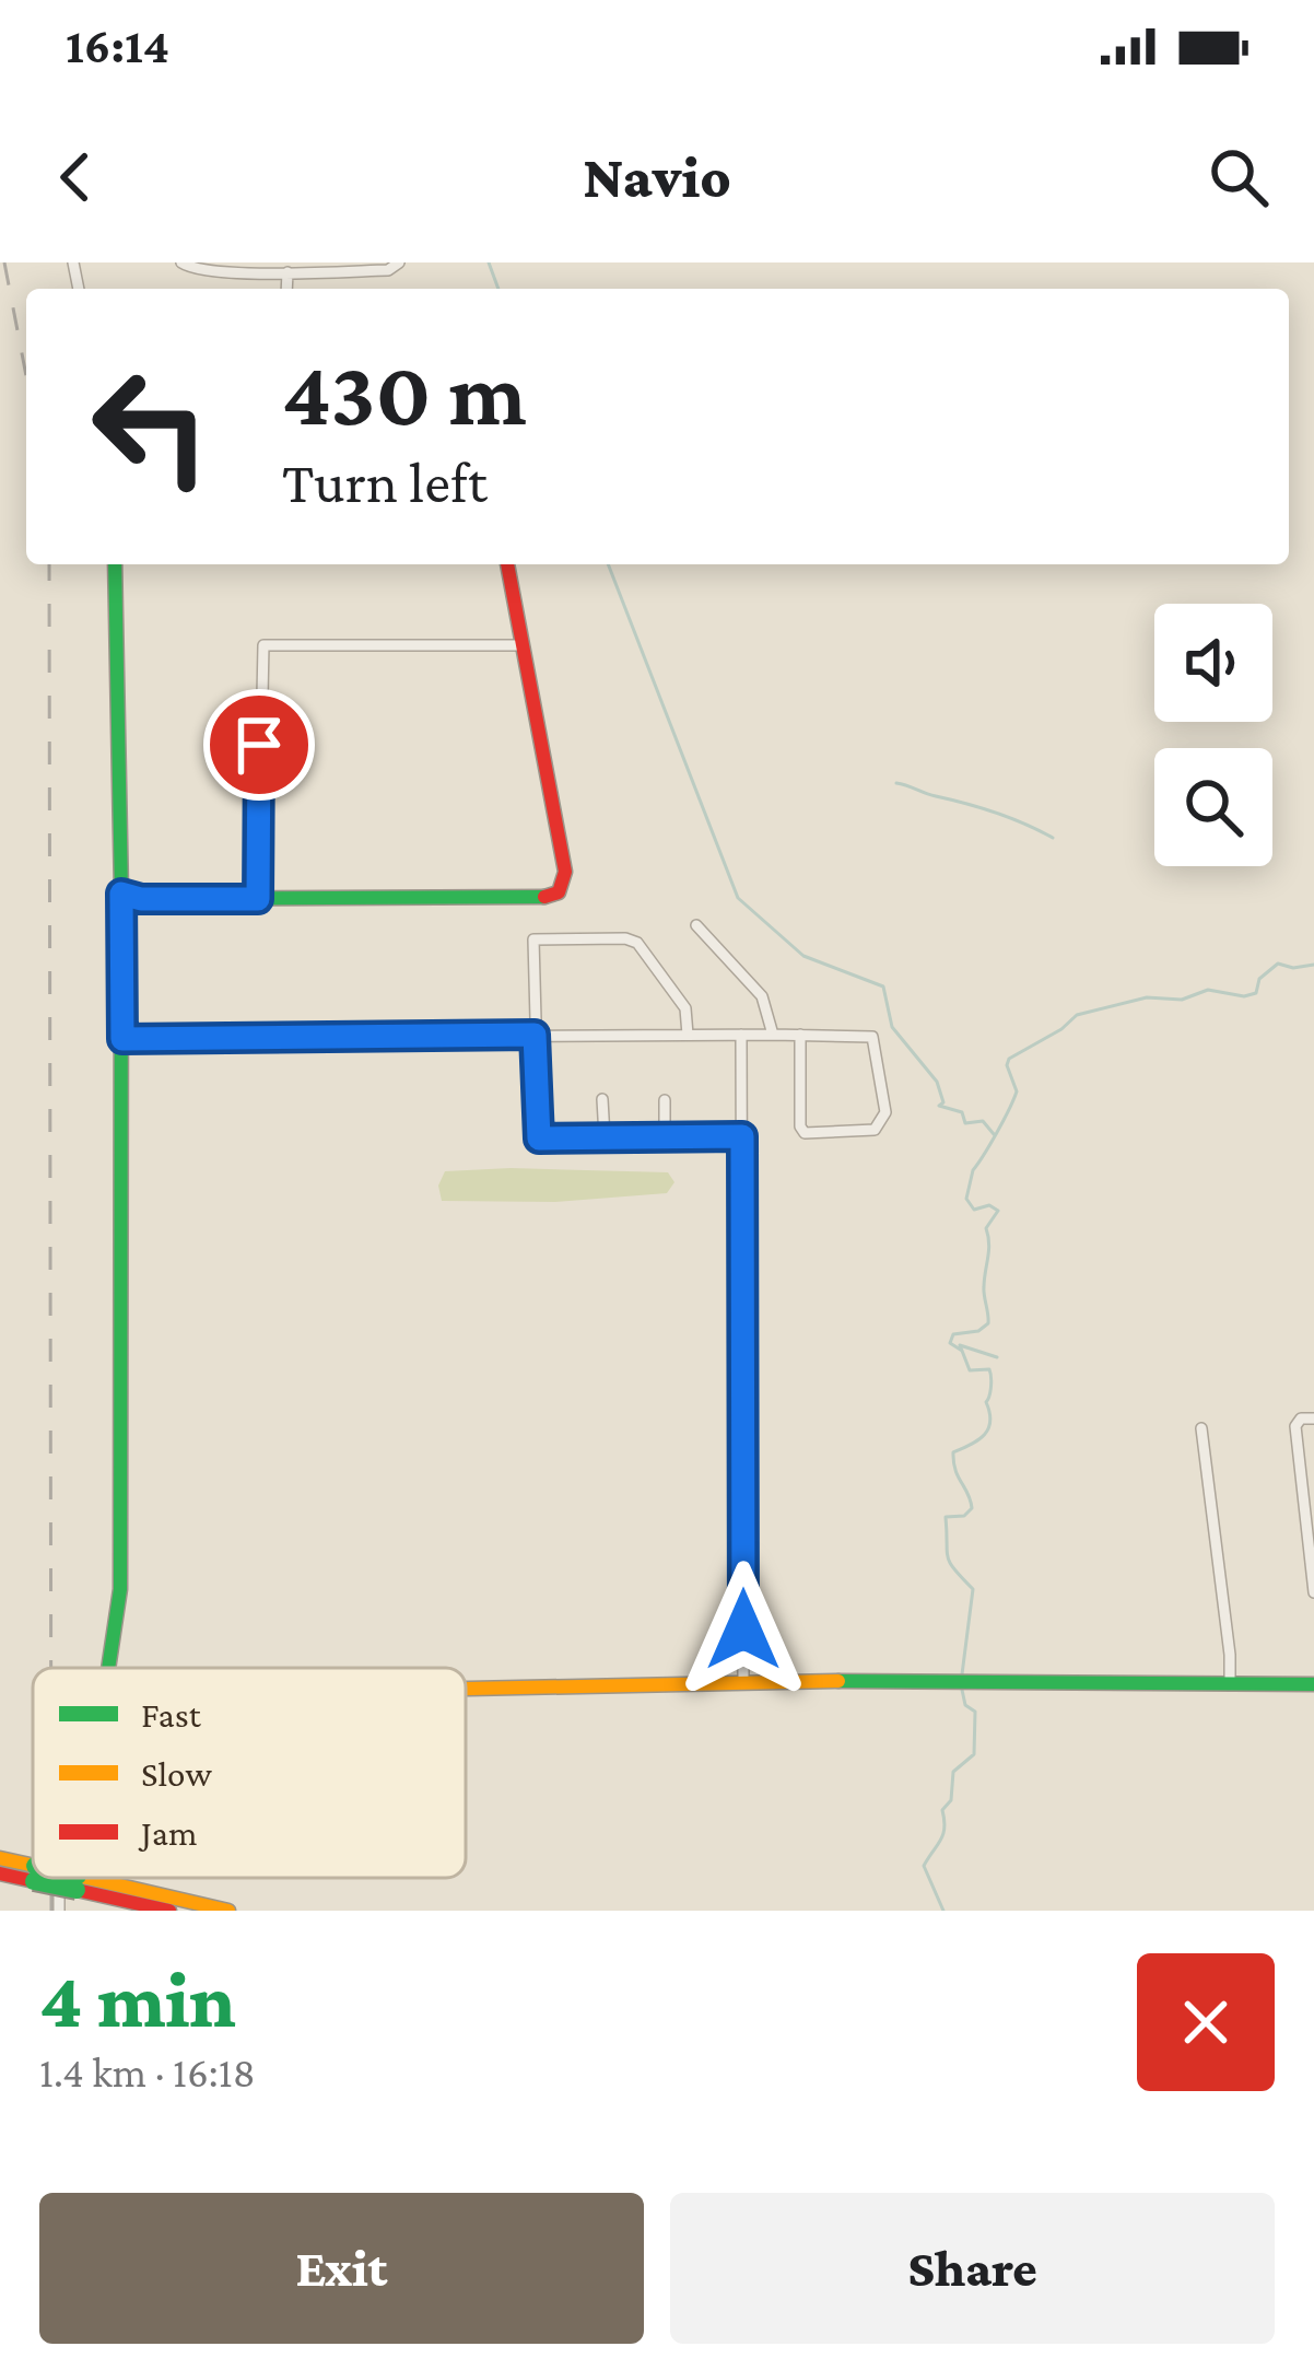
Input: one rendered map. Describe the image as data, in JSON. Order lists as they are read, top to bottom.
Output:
{
  "legend": ["Fast", "Slow", "Jam"],
  "page": {
    "status": "16:14",
    "header": "Navio",
    "turn": ["430 m", "Turn left"],
    "heading": ["4 min", "1.4 km · 16:18"],
    "buttons": ["Exit", "Share"]
  }
}
